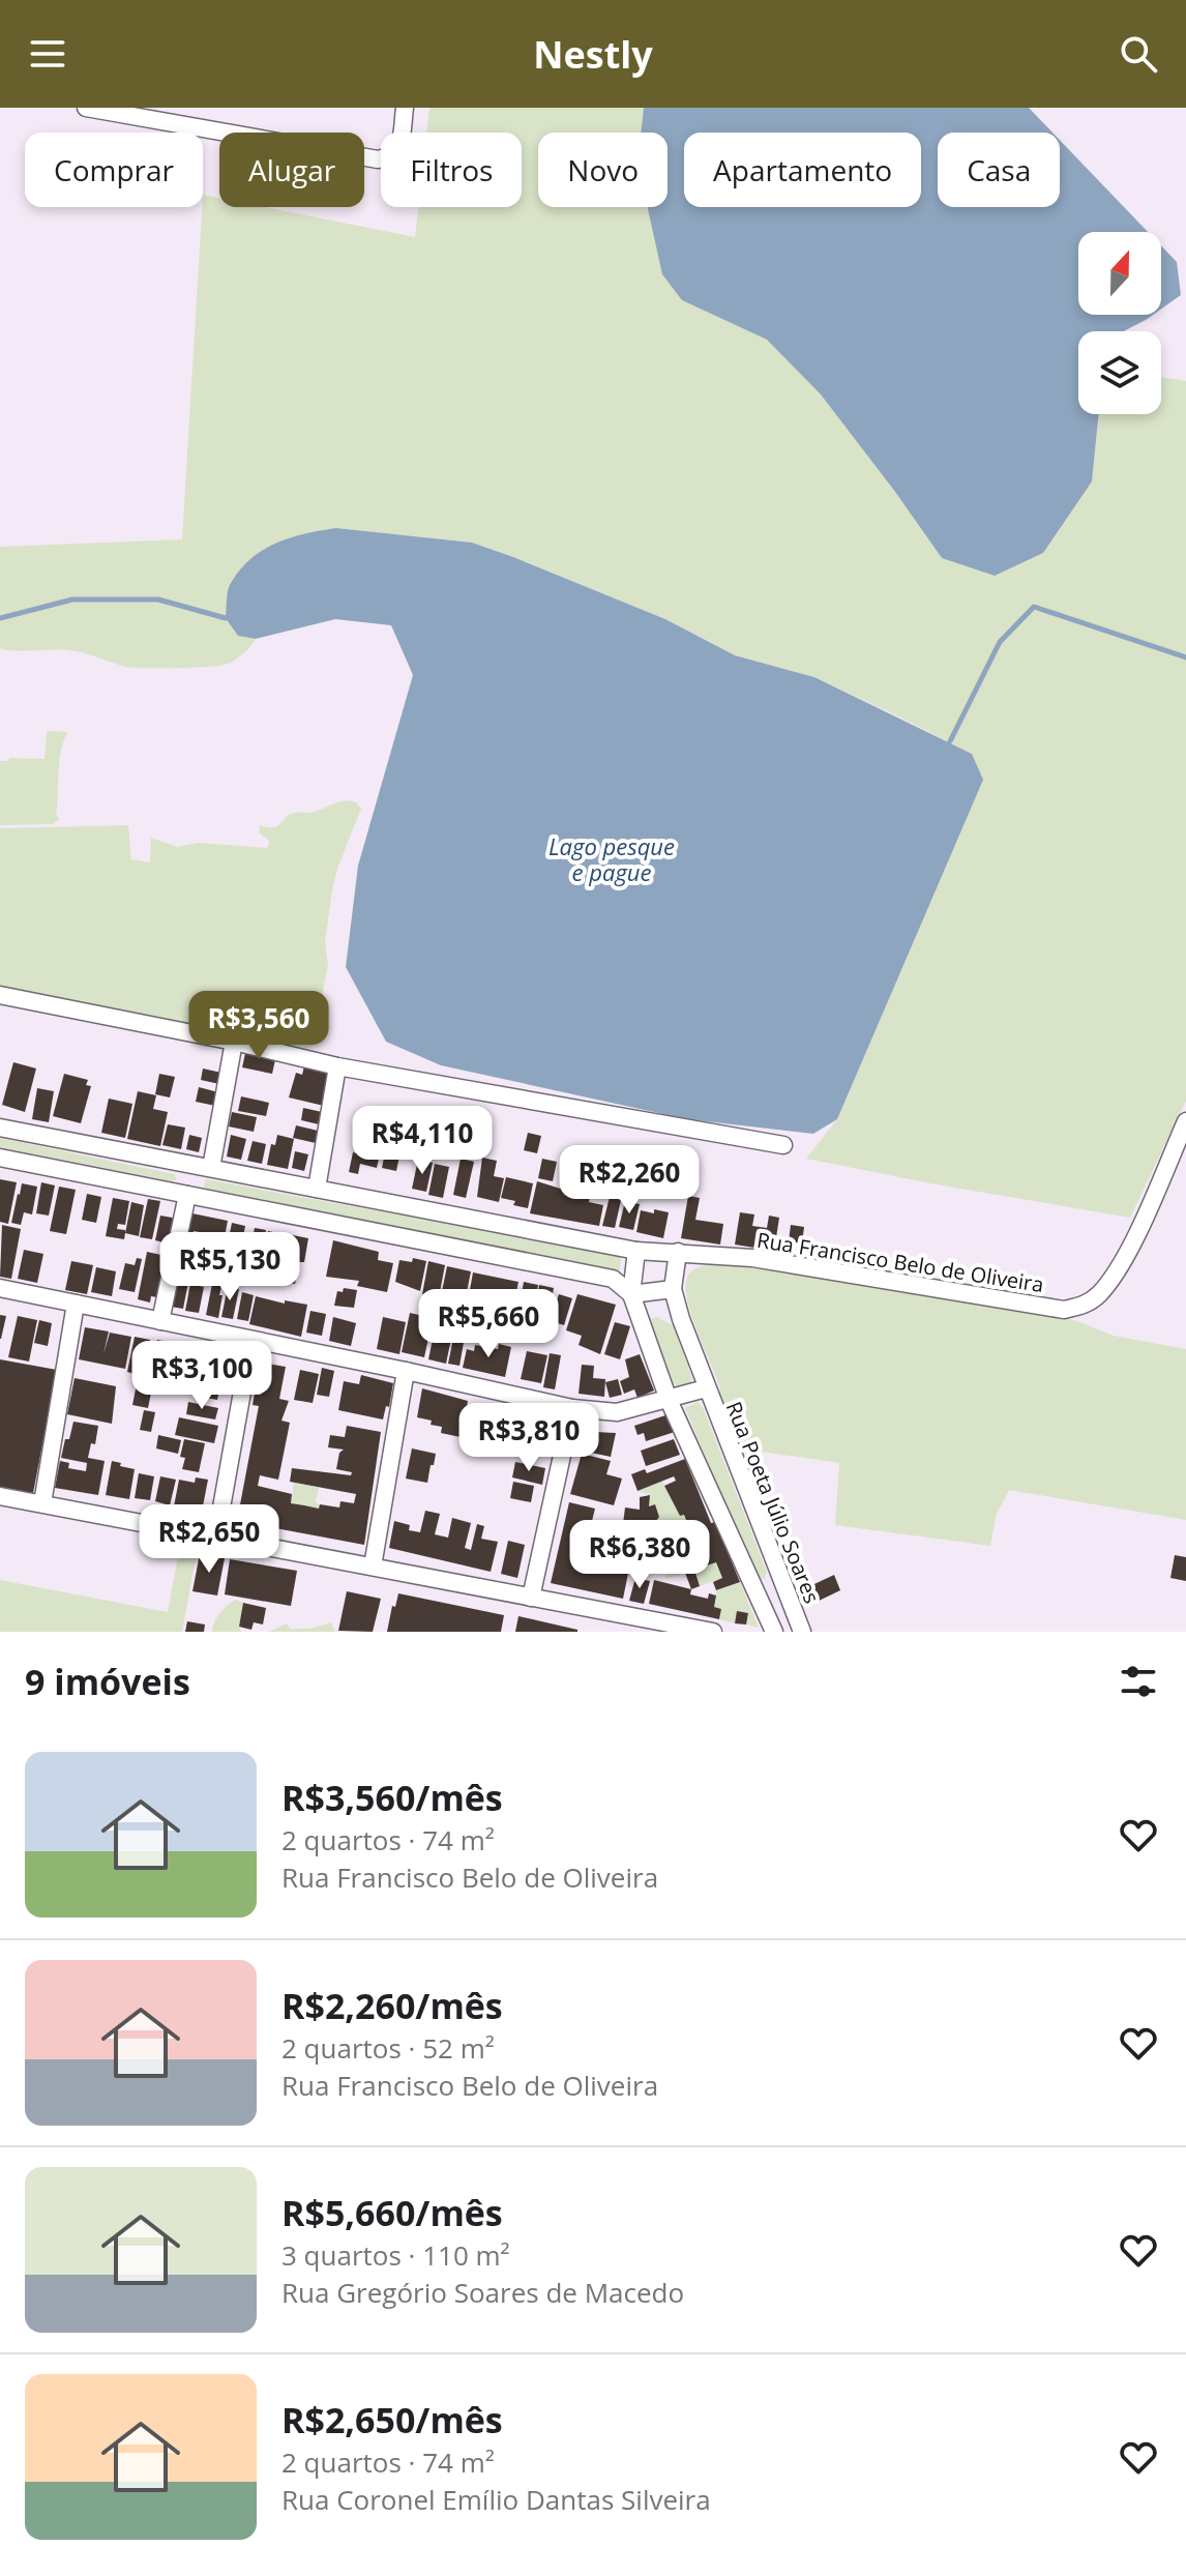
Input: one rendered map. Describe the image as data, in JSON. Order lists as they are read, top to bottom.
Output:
{
  "streets": {
    "street": ["Rua Francisco Belo de Oliveira", "Rua Poeta Júlio Soares"]
  },
  "crossings": [
    ["Rua Francisco Belo de Oliveira", "Rua Poeta Júlio Soares"]
  ],
  "water": ["Lago pesque e pague"],
  "north": "top",
  "page": {
    "header": "Nestly",
    "chip": [
      "Comprar",
      "Alugar",
      "Filtros",
      "Novo",
      "Apartamento",
      "Casa"
    ],
    "price": [
      "R$3,560",
      "R$4,110",
      "R$2,260",
      "R$5,130",
      "R$5,660",
      "R$3,100",
      "R$3,810",
      "R$2,650",
      "R$6,380"
    ],
    "heading": "9 imóveis",
    "list": [
      {
        "name": "R$3,560/mês",
        "note": "2 quartos · 74 m² · Rua Francisco Belo de Oliveira"
      },
      {
        "name": "R$2,260/mês",
        "note": "2 quartos · 52 m² · Rua Francisco Belo de Oliveira"
      },
      {
        "name": "R$5,660/mês",
        "note": "3 quartos · 110 m² · Rua Gregório Soares de Macedo"
      },
      {
        "name": "R$2,650/mês",
        "note": "2 quartos · 74 m² · Rua Coronel Emílio Dantas Silveira"
      }
    ]
  }
}
